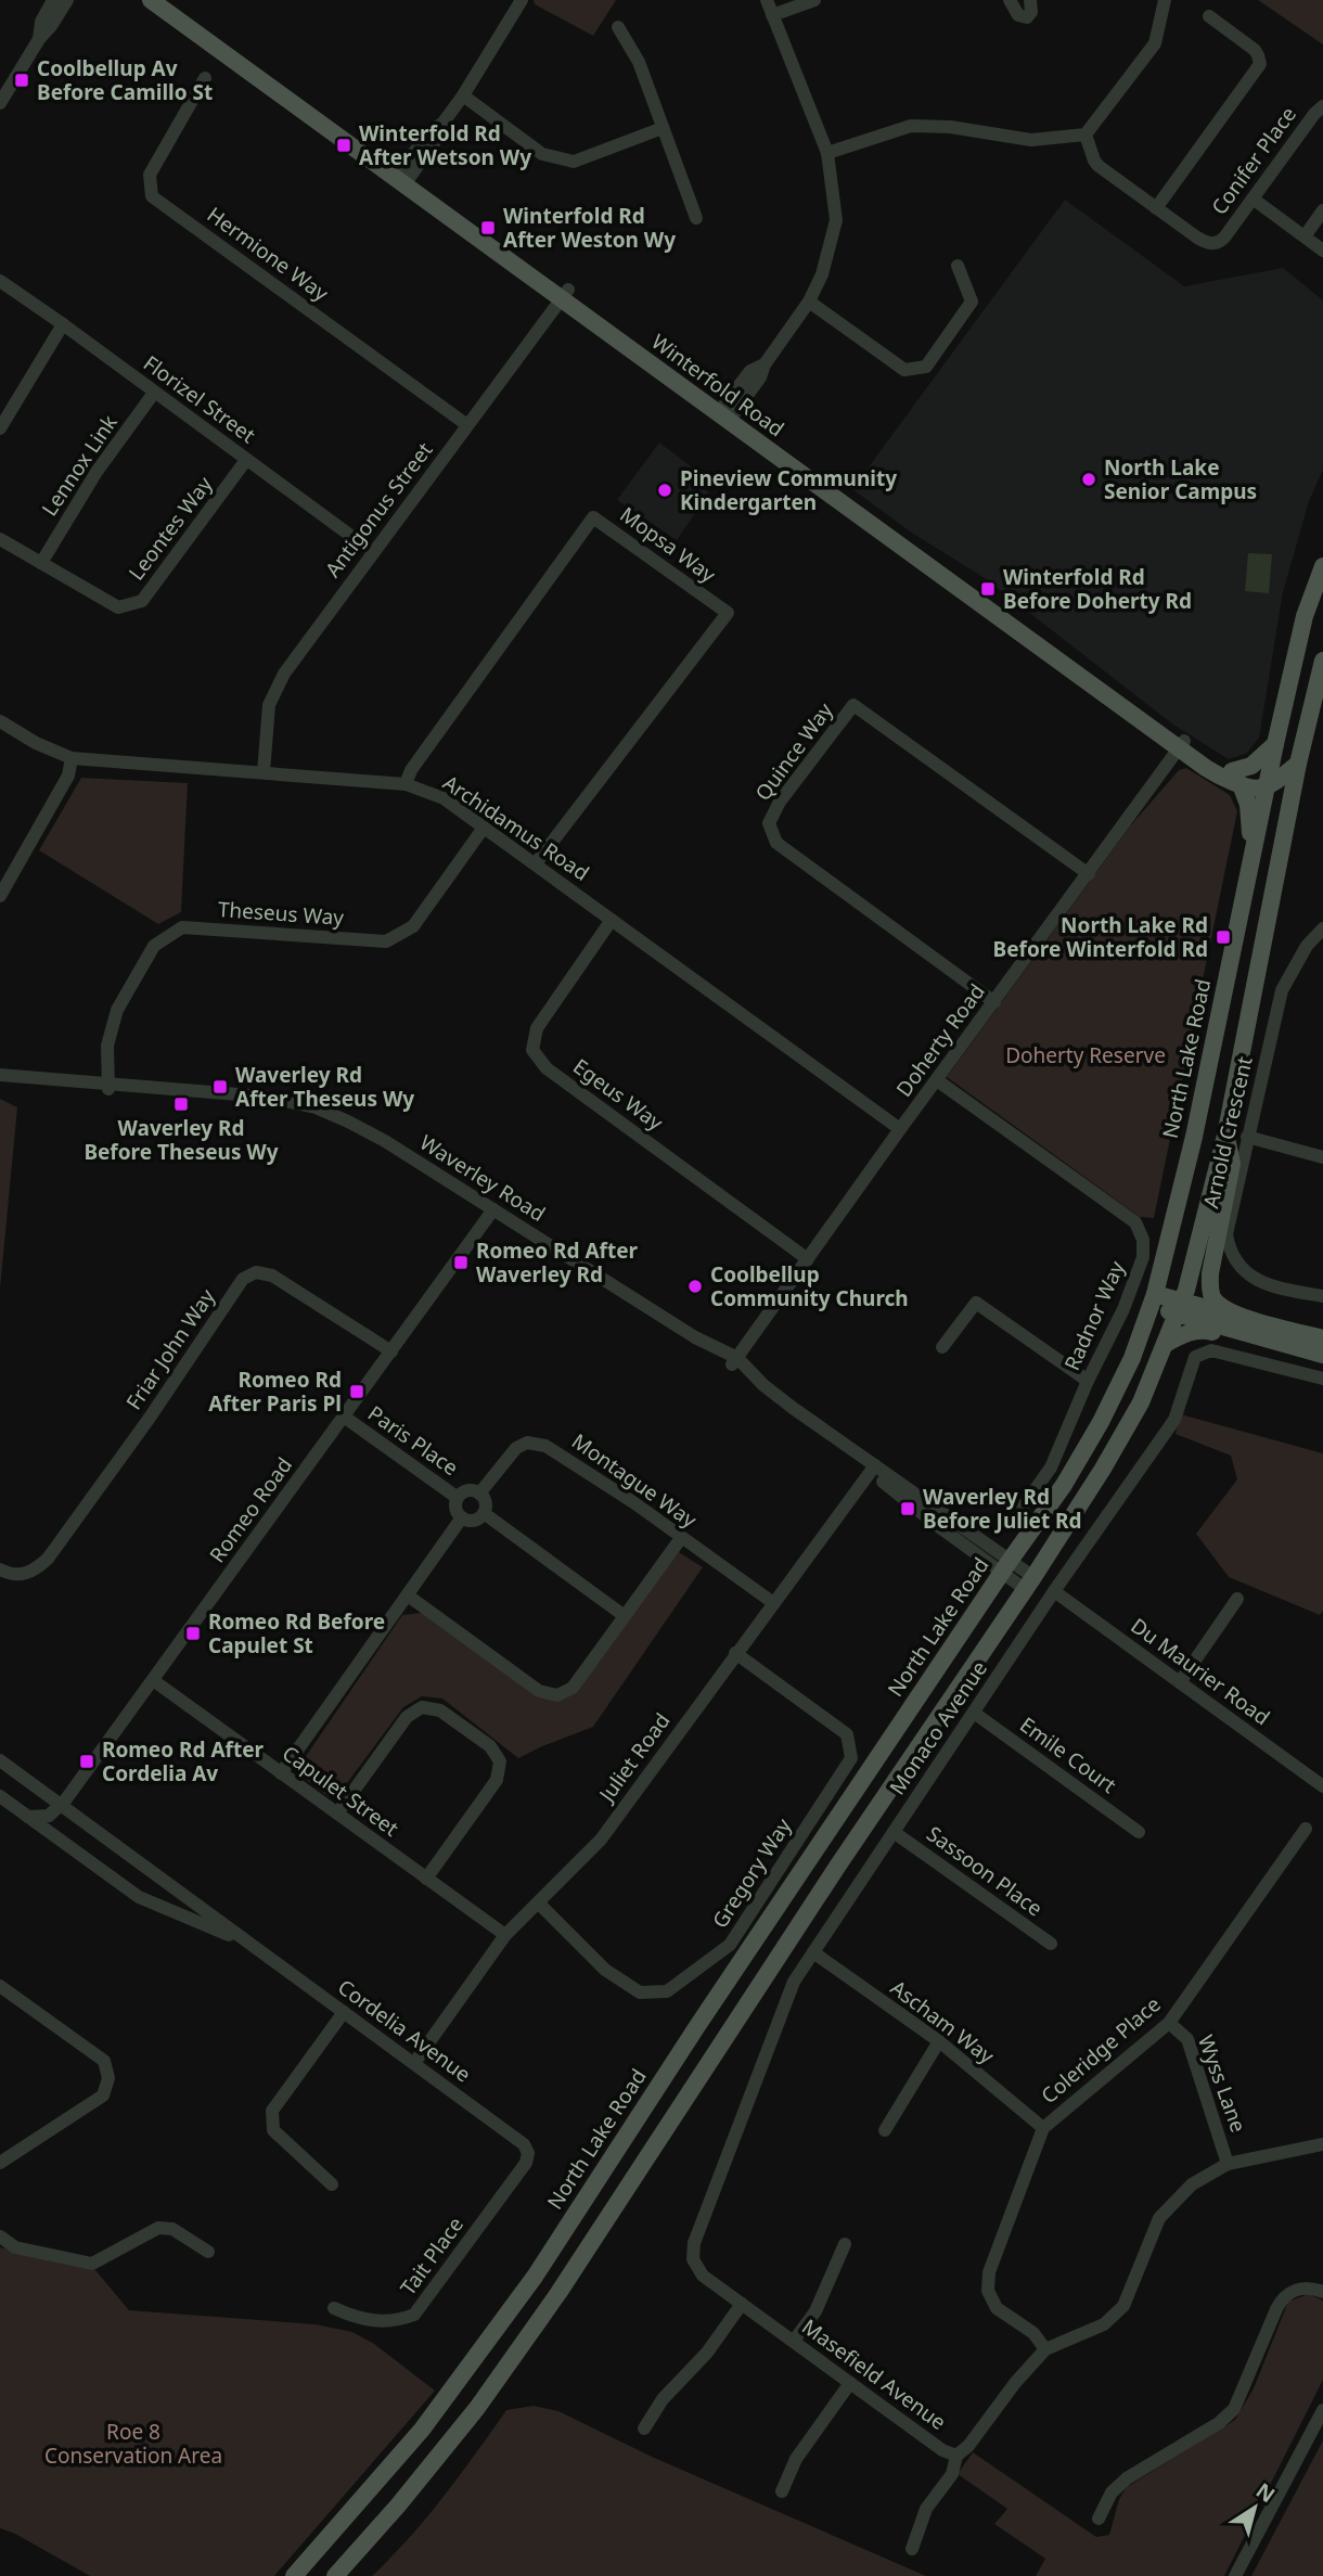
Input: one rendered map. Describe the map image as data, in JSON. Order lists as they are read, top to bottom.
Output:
{
  "streets": {
    "main road": ["Winterfold Road", "North Lake Road"],
    "street": [
      "Conifer Place",
      "Hermione Way",
      "Florizel Street",
      "Lennox Link",
      "Antigonus Street",
      "Leontes Way",
      "Mopsa Way",
      "Quince Way",
      "Archidamus Road",
      "Theseus Way",
      "Doherty Road",
      "Egeus Way",
      "Arnold Crescent",
      "Waverley Road",
      "Radnor Way",
      "Friar John Way",
      "Paris Place",
      "Montague Way",
      "Romeo Road",
      "Du Maurier Road",
      "Monaco Avenue",
      "Emile Court",
      "Juliet Road",
      "Capulet Street",
      "Sassoon Place",
      "Gregory Way",
      "Ascham Way",
      "Cordelia Avenue",
      "Coleridge Place",
      "Wyss Lane",
      "Tait Place",
      "Masefield Avenue"
    ]
  },
  "crossings": [
    ["Hermione Way", "Antigonus Street"],
    ["Winterfold Road", "Antigonus Street"],
    ["Winterfold Road", "Doherty Road"],
    ["Winterfold Road", "North Lake Road"],
    ["Florizel Street", "Lennox Link"],
    ["Florizel Street", "Antigonus Street"],
    ["Florizel Street", "Leontes Way"],
    ["Lennox Link", "Leontes Way"],
    ["Antigonus Street", "Archidamus Road"],
    ["Mopsa Way", "Archidamus Road"],
    ["Quince Way", "Doherty Road"],
    ["Archidamus Road", "Theseus Way"],
    ["Archidamus Road", "Doherty Road"],
    ["Archidamus Road", "Egeus Way"],
    ["Theseus Way", "Waverley Road"],
    ["Doherty Road", "Egeus Way"],
    ["Doherty Road", "Waverley Road"],
    ["Doherty Road", "Radnor Way"],
    ["North Lake Road", "Waverley Road"],
    ["Waverley Road", "Romeo Road"],
    ["Waverley Road", "Juliet Road"],
    ["Friar John Way", "Romeo Road"],
    ["Paris Place", "Montague Way"],
    ["Paris Place", "Romeo Road"],
    ["Montague Way", "Juliet Road"],
    ["Romeo Road", "Capulet Street"],
    ["Romeo Road", "Cordelia Avenue"],
    ["Du Maurier Road", "Monaco Avenue"],
    ["Monaco Avenue", "Emile Court"],
    ["Monaco Avenue", "Sassoon Place"],
    ["Monaco Avenue", "Ascham Way"],
    ["Monaco Avenue", "Masefield Avenue"],
    ["Juliet Road", "Capulet Street"],
    ["Juliet Road", "Gregory Way"],
    ["Juliet Road", "Cordelia Avenue"],
    ["Ascham Way", "Coleridge Place"],
    ["Cordelia Avenue", "Tait Place"],
    ["Coleridge Place", "Wyss Lane"],
    ["Coleridge Place", "Masefield Avenue"],
    ["Wyss Lane", "Masefield Avenue"]
  ],
  "parks": ["Doherty Reserve", "Roe 8 Conservation Area"],
  "places": {
    "transit": [
      "Coolbellup Av Before Camillo St",
      "Winterfold Rd After Wetson Wy",
      "Winterfold Rd After Weston Wy",
      "Winterfold Rd Before Doherty Rd",
      "North Lake Rd Before Winterfold Rd",
      "Waverley Rd After Theseus Wy",
      "Waverley Rd Before Theseus Wy",
      "Romeo Rd After Waverley Rd",
      "Romeo Rd After Paris Pl",
      "Waverley Rd Before Juliet Rd",
      "Romeo Rd Before Capulet St",
      "Romeo Rd After Cordelia Av"
    ],
    "other": ["North Lake Senior Campus", "Pineview Community Kindergarten", "Coolbellup Community Church"]
  },
  "north": "top right"
}
